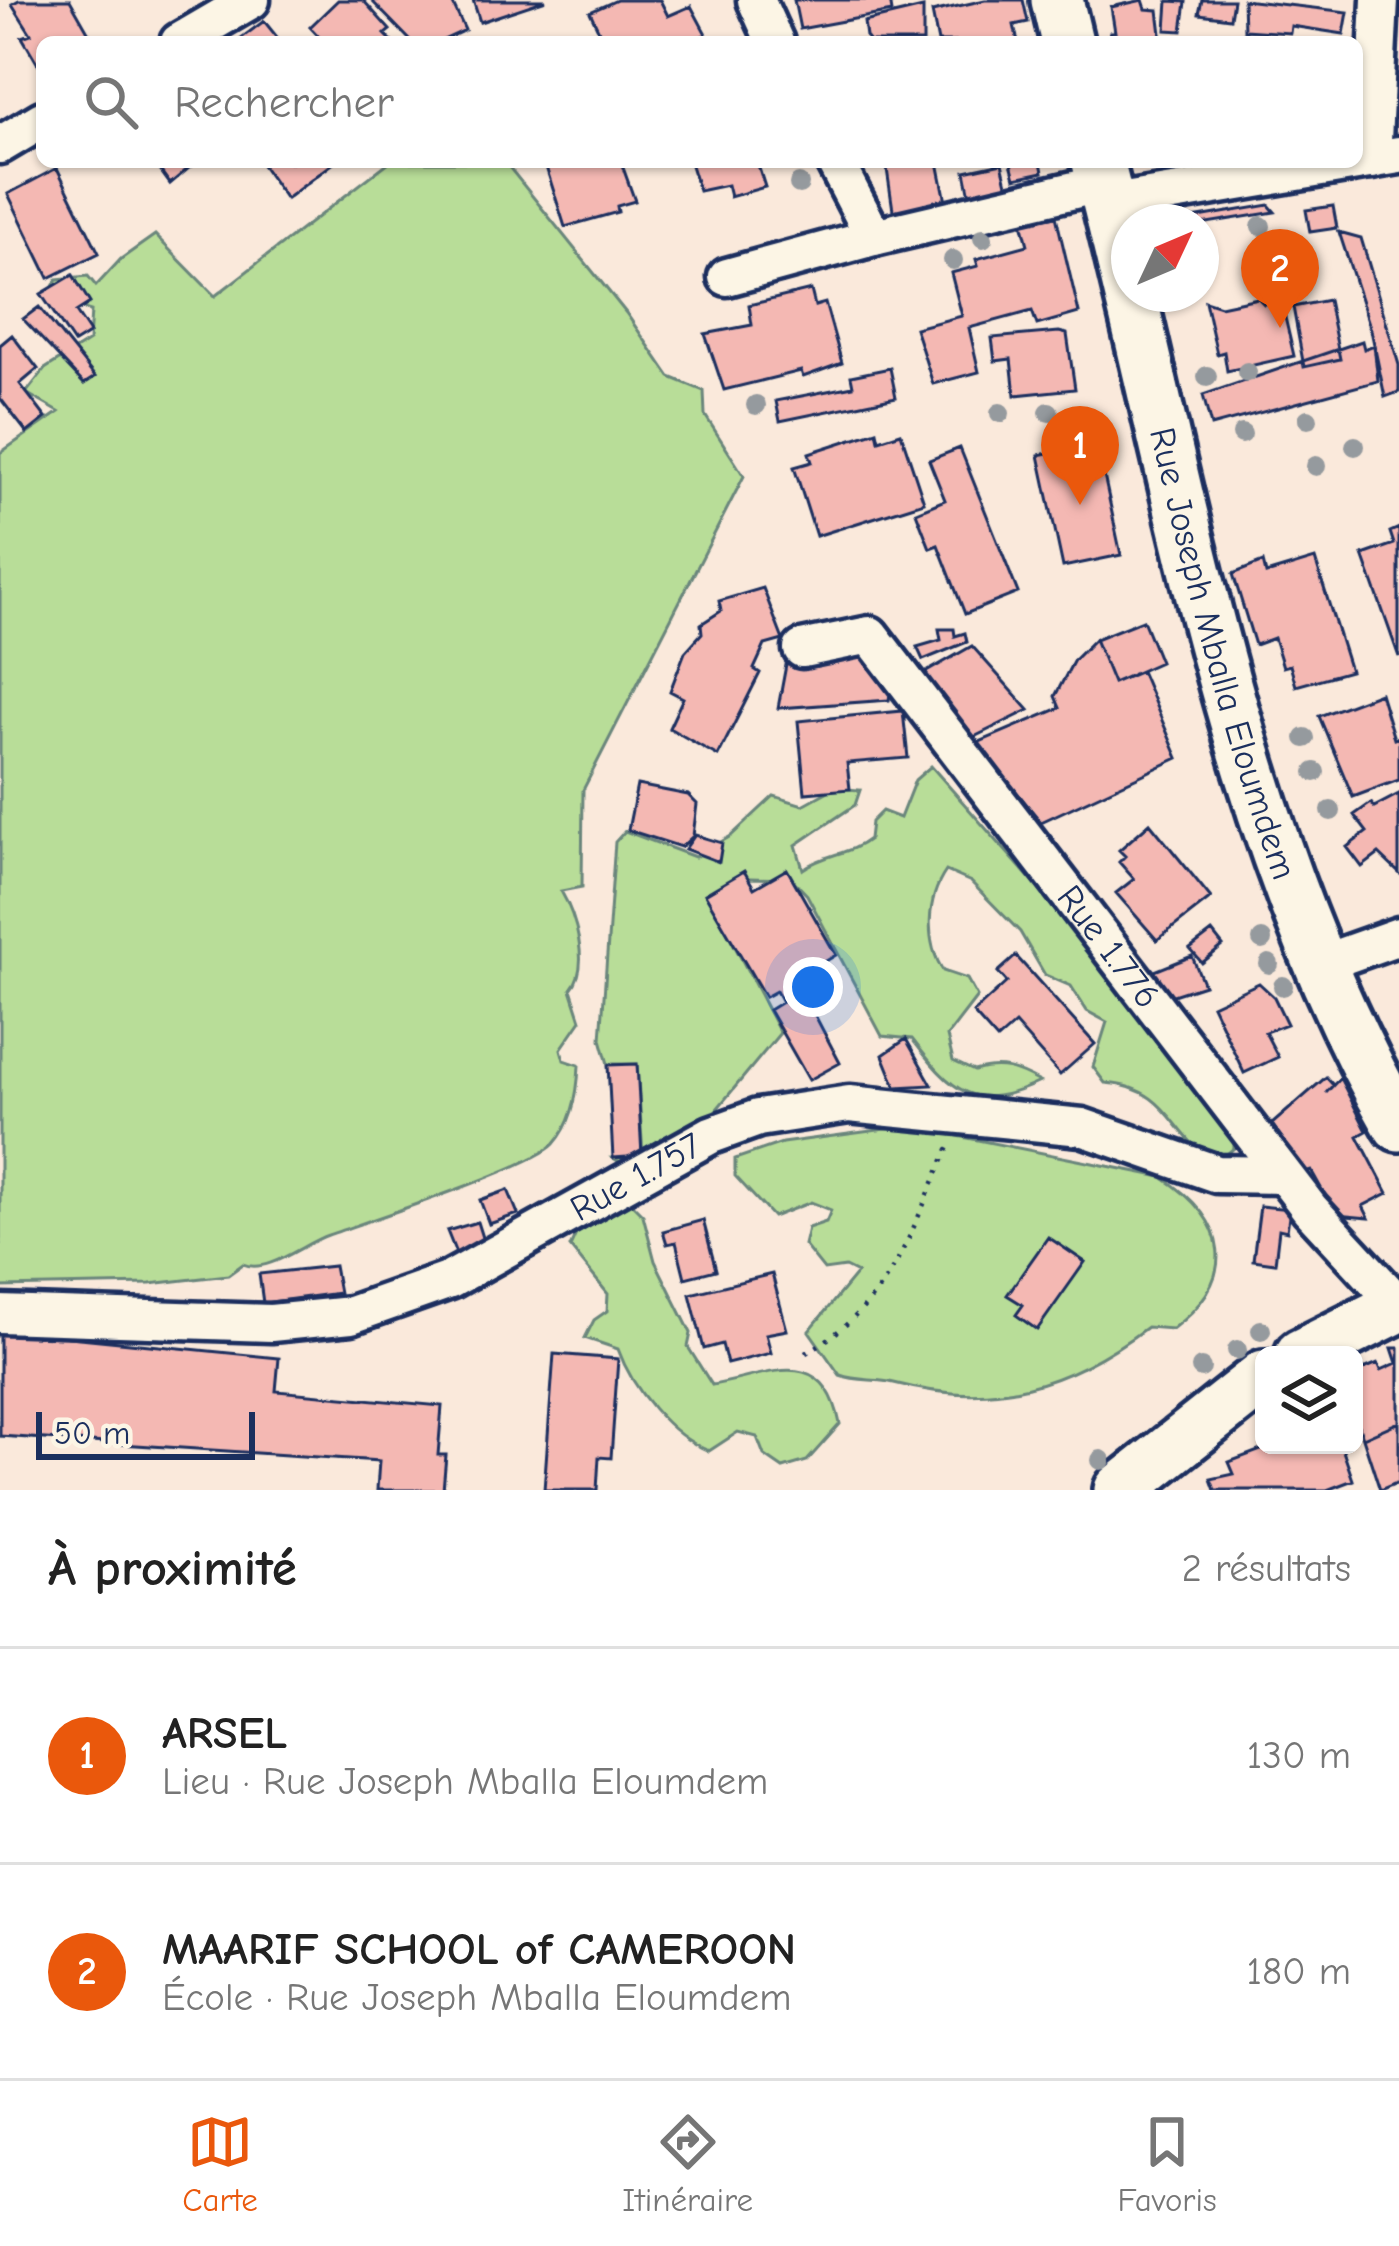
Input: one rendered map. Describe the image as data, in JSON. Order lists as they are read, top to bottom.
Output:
{
  "streets": {
    "main road": ["Rue Joseph Mballa Eloumdem"],
    "street": ["Rue 1.776", "Rue 1.757"]
  },
  "crossings": [
    ["Rue 1.776", "Rue 1.757"]
  ],
  "scale_bar": "50 m",
  "north": "top right",
  "page": {
    "search": "Rechercher",
    "pins": ["2", "1"],
    "scale": "50 m",
    "heading": ["À proximité", "2 résultats"],
    "list": [
      {
        "mark": "1",
        "name": "ARSEL",
        "note": "Lieu · Rue Joseph Mballa Eloumdem",
        "value": "130 m"
      },
      {
        "mark": "2",
        "name": "MAARIF SCHOOL of CAMEROON",
        "note": "École · Rue Joseph Mballa Eloumdem",
        "value": "180 m"
      }
    ],
    "nav": ["Carte", "Itinéraire", "Favoris"]
  }
}
